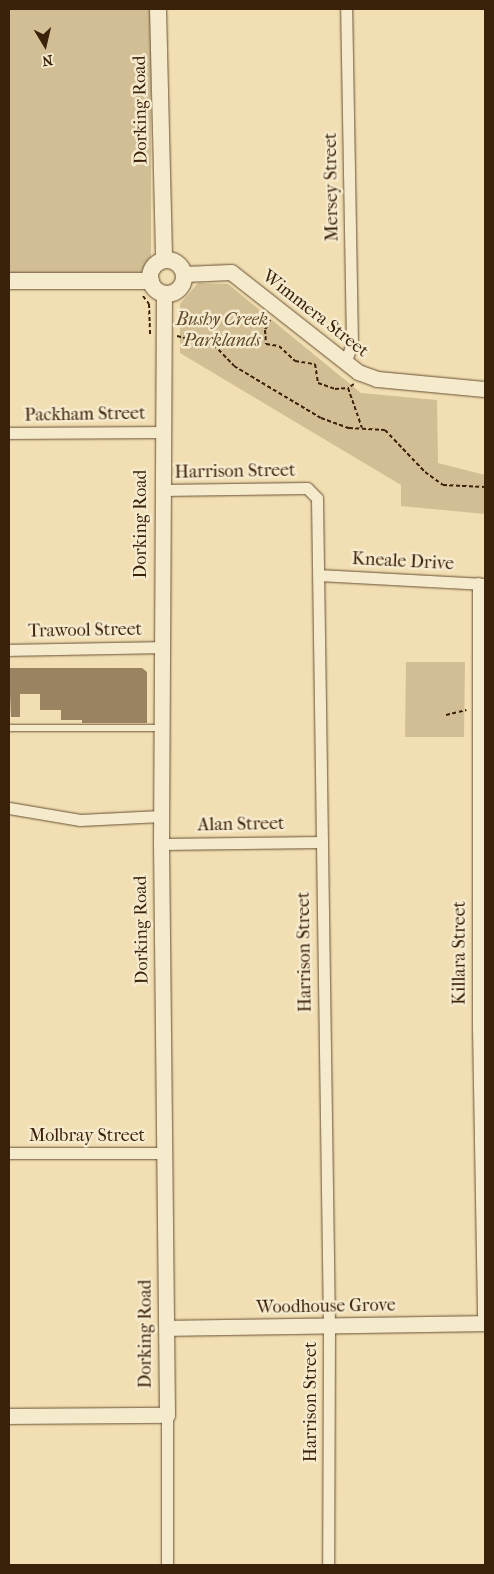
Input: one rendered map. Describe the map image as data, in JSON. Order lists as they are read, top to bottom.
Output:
{
  "streets": {
    "main road": ["Dorking Road"],
    "street": [
      "Mersey Street",
      "Wimmera Street",
      "Packham Street",
      "Harrison Street",
      "Kneale Drive",
      "Trawool Street",
      "Alan Street",
      "Killara Street",
      "Molbray Street",
      "Woodhouse Grove"
    ]
  },
  "crossings": [
    ["Dorking Road", "Wimmera Street"],
    ["Dorking Road", "Packham Street"],
    ["Dorking Road", "Harrison Street"],
    ["Dorking Road", "Trawool Street"],
    ["Dorking Road", "Alan Street"],
    ["Dorking Road", "Molbray Street"],
    ["Dorking Road", "Woodhouse Grove"],
    ["Mersey Street", "Wimmera Street"],
    ["Harrison Street", "Kneale Drive"],
    ["Harrison Street", "Alan Street"],
    ["Harrison Street", "Woodhouse Grove"],
    ["Kneale Drive", "Killara Street"],
    ["Killara Street", "Woodhouse Grove"]
  ],
  "parks": ["Bushy Creek Parklands"],
  "north": "bottom"
}
